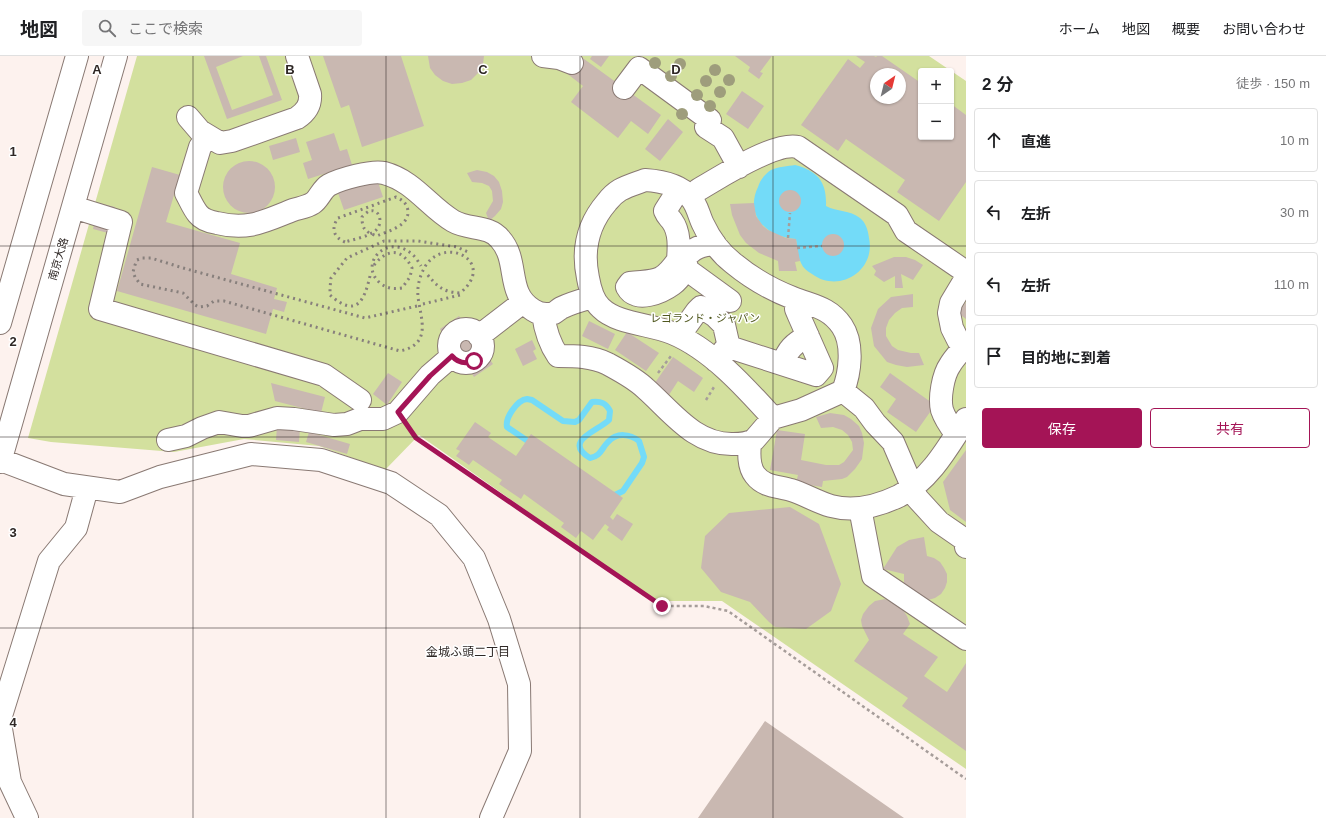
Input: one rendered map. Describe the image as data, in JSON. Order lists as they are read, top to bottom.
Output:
{
  "streets": {
    "street": ["南京大路"]
  },
  "districts": ["金城ふ頭二丁目"],
  "parks": ["レゴランド・ジャパン"],
  "north": "top right",
  "page": {
    "header": "地図",
    "search": "ここで検索",
    "nav": [
      "ホーム",
      "地図",
      "概要",
      "お問い合わせ"
    ],
    "heading": ["2 分", "徒歩 · 150 m"],
    "map_buttons": ["+", "−"],
    "list": [
      ["直進", "10 m"],
      ["左折", "30 m"],
      ["左折", "110 m"],
      "目的地に到着"
    ],
    "buttons": ["保存", "共有"]
  },
  "grid": {
    "columns": [
      "A",
      "B",
      "C",
      "D"
    ],
    "rows": [
      "1",
      "2",
      "3",
      "4"
    ]
  }
}
